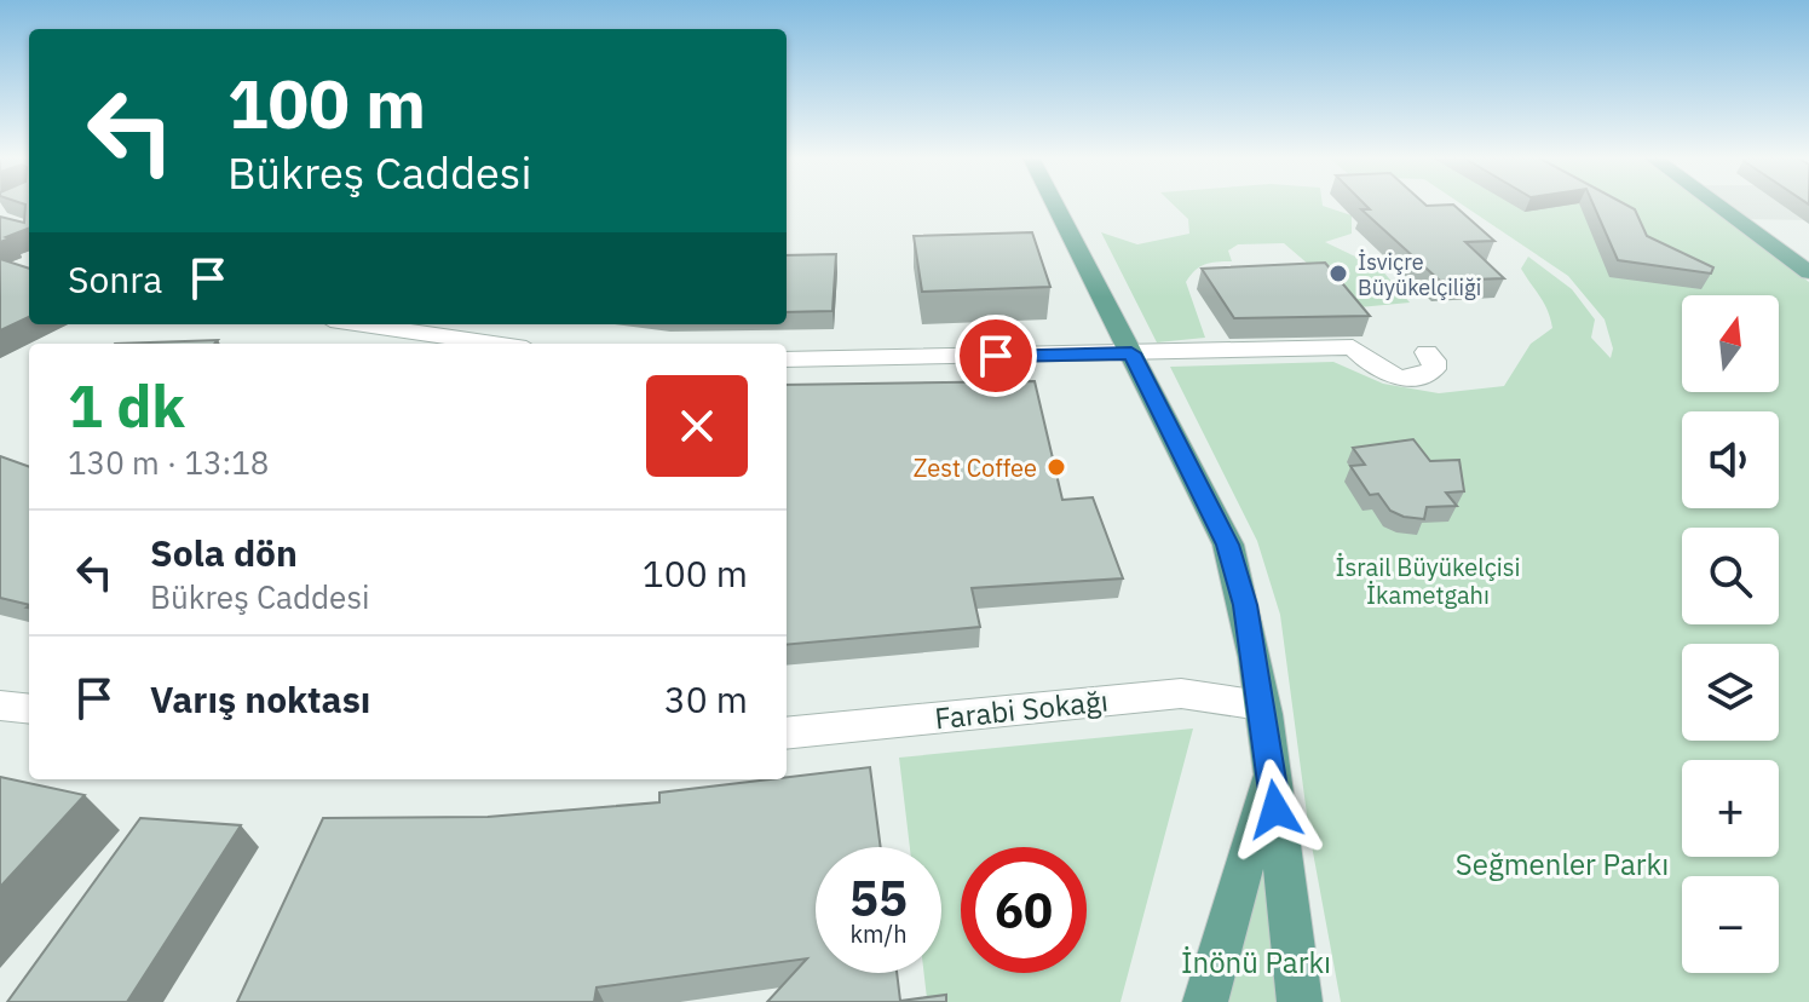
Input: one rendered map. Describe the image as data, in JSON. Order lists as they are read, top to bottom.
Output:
{
  "streets": {
    "street": ["Farabi Sokağı"]
  },
  "parks": ["İsrail Büyükelçisi İkametgahı", "Seğmenler Parkı", "İnönü Parkı"],
  "places": ["İsviçre Büyükelçiliği", "Zest Coffee"],
  "north": "top",
  "page": {
    "turn": ["100 m", "Bükreş Caddesi"],
    "then": "Sonra",
    "map_buttons": ["+", "−"],
    "heading": ["1 dk", "130 m · 13:18"],
    "list": [
      {
        "name": "Sola dön",
        "note": "Bükreş Caddesi",
        "value": "100 m"
      },
      {
        "name": "Varış noktası",
        "value": "30 m"
      }
    ],
    "speed": "55 km/h",
    "limit": "60"
  }
}
